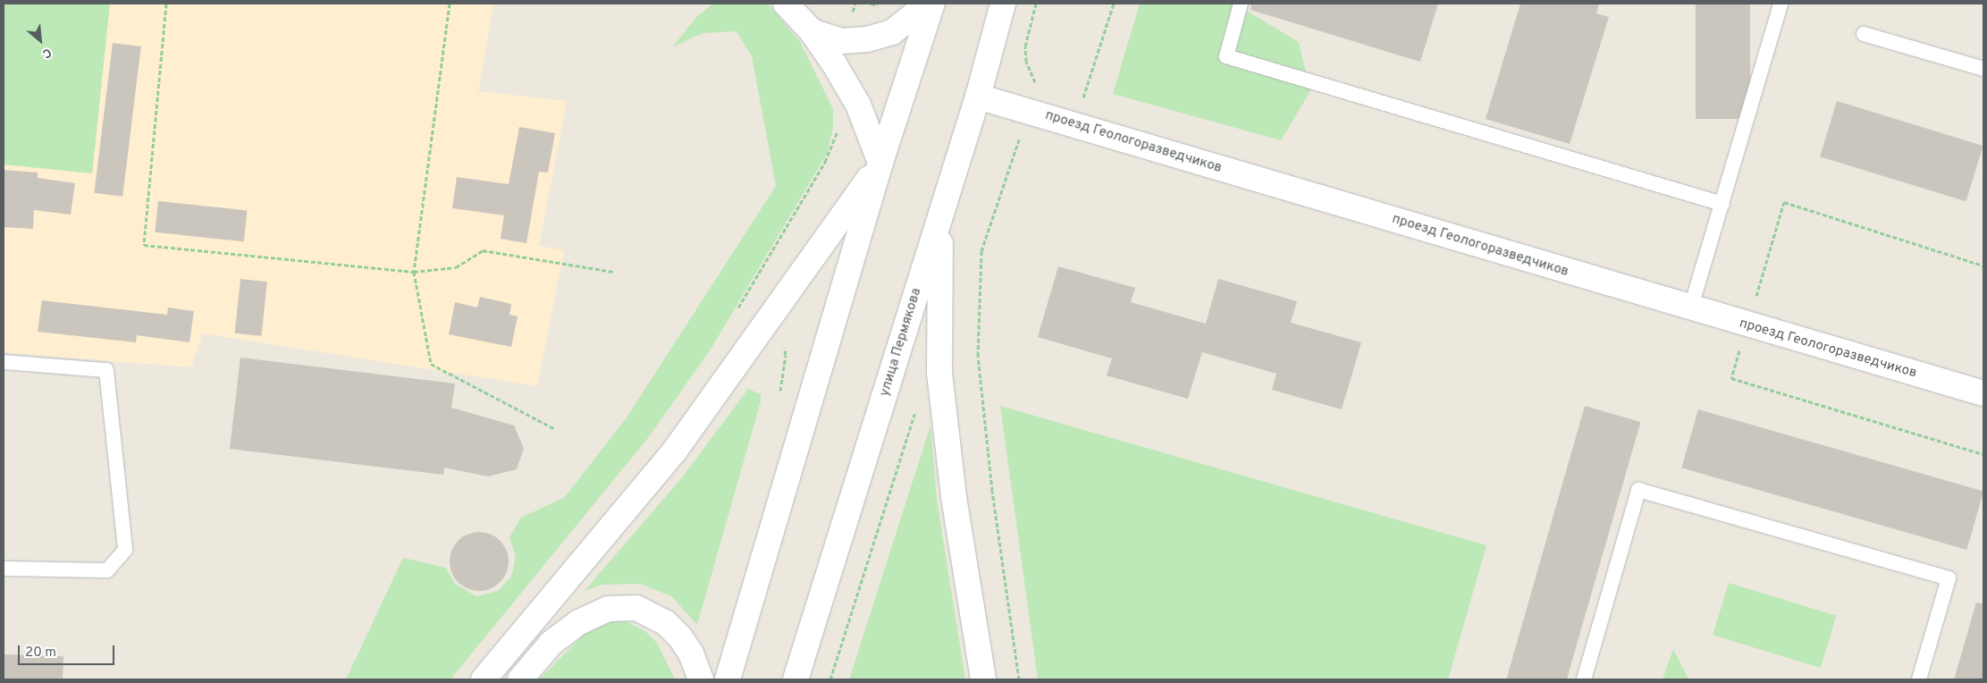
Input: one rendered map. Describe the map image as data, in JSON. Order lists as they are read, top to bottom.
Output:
{
  "streets": {
    "main road": ["проезд Геологоразведчиков", "улица Пермякова"]
  },
  "crossings": [
    ["проезд Геологоразведчиков", "улица Пермякова"]
  ],
  "scale_bar": "20 m",
  "north": "bottom right"
}
